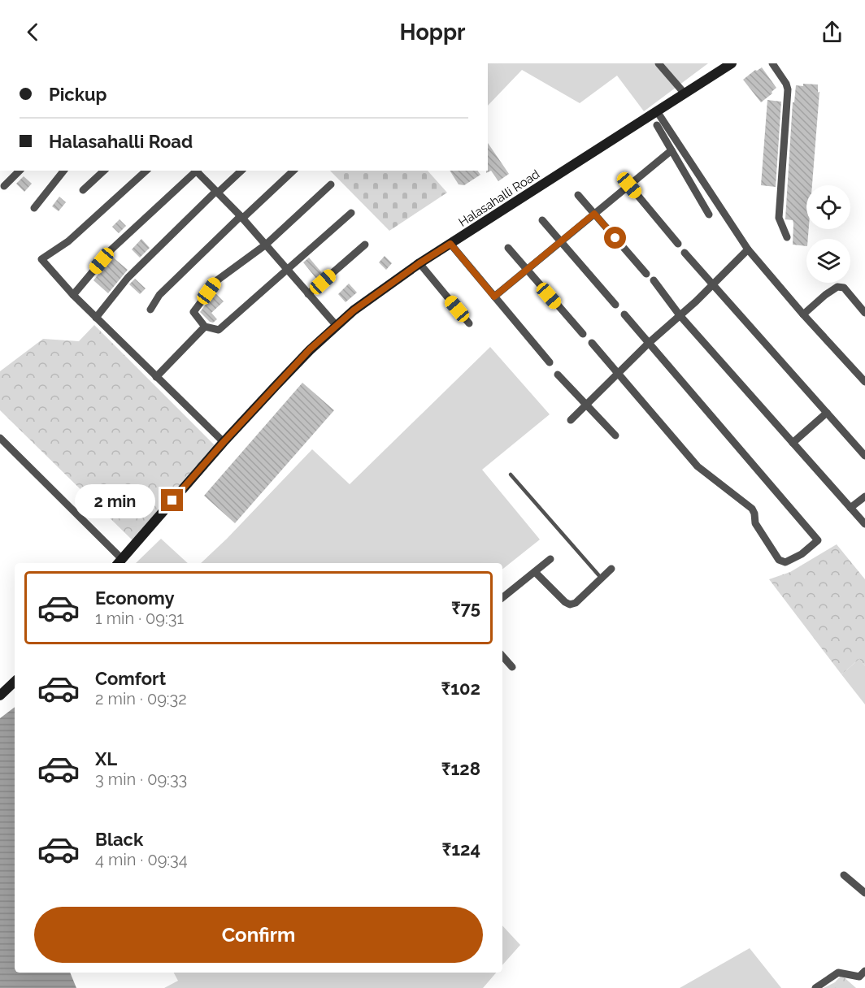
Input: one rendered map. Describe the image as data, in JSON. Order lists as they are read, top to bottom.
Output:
{
  "streets": {
    "main road": ["Halasahalli Road"]
  },
  "page": {
    "header": "Hoppr",
    "banner": ["Pickup", "Halasahalli Road"],
    "bubble": "2 min",
    "list": [
      {
        "name": "Economy",
        "note": "1 min · 09:31",
        "value": "₹75"
      },
      {
        "name": "Comfort",
        "note": "2 min · 09:32",
        "value": "₹102"
      },
      {
        "name": "XL",
        "note": "3 min · 09:33",
        "value": "₹128"
      },
      {
        "name": "Black",
        "note": "4 min · 09:34",
        "value": "₹124"
      }
    ],
    "buttons": "Confirm"
  }
}
